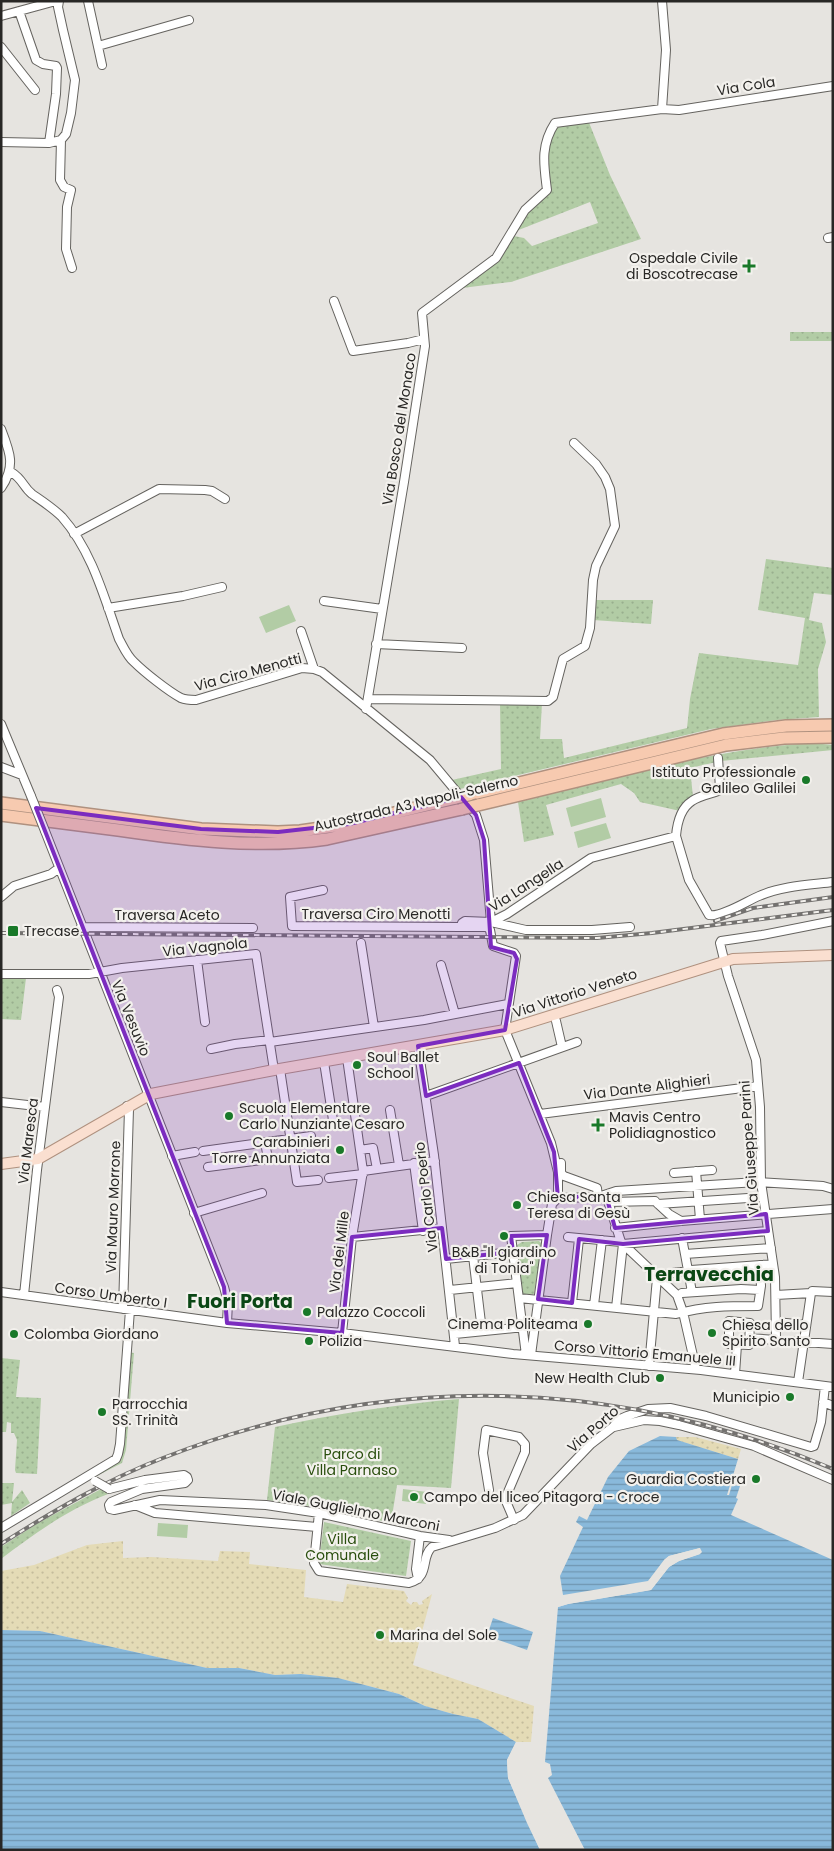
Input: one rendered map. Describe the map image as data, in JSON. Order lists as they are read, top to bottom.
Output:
{
  "streets": {
    "highway": ["Autostrada A3 Napoli-Salerno"],
    "main road": ["Via Vittorio Veneto"],
    "street": [
      "Via Cola",
      "Via Bosco del Monaco",
      "Via Ciro Menotti",
      "Via Langella",
      "Traversa Ciro Menotti",
      "Traversa Aceto",
      "Via Vagnola",
      "Via Vesuvio",
      "Via Dante Alighieri",
      "Via Maresca",
      "Via Giuseppe Parini",
      "Via Carlo Poerio",
      "Via Mauro Morrone",
      "Via dei Mille",
      "Corso Umberto I",
      "Corso Vittorio Emanuele III",
      "Via Porto",
      "Viale Guglielmo Marconi"
    ]
  },
  "crossings": [
    ["Via Cola", "Via Bosco del Monaco"],
    ["Via Bosco del Monaco", "Via Ciro Menotti"],
    ["Via Ciro Menotti", "Via Langella"],
    ["Traversa Aceto", "Via Vesuvio"],
    ["Via Vagnola", "Via Vesuvio"],
    ["Via Vittorio Veneto", "Via Vesuvio"],
    ["Via Vittorio Veneto", "Via Maresca"],
    ["Via Vittorio Veneto", "Via Giuseppe Parini"],
    ["Via Vittorio Veneto", "Via Carlo Poerio"],
    ["Via Vittorio Veneto", "Via Mauro Morrone"],
    ["Via Vittorio Veneto", "Via dei Mille"],
    ["Via Vesuvio", "Corso Umberto I"],
    ["Via Dante Alighieri", "Via Giuseppe Parini"],
    ["Via Maresca", "Corso Umberto I"],
    ["Via Carlo Poerio", "Corso Umberto I"],
    ["Via Carlo Poerio", "Corso Vittorio Emanuele III"],
    ["Via Mauro Morrone", "Corso Umberto I"],
    ["Via dei Mille", "Corso Umberto I"],
    ["Corso Umberto I", "Corso Vittorio Emanuele III"],
    ["Via Porto", "Viale Guglielmo Marconi"]
  ],
  "districts": ["Terravecchia", "Fuori Porta"],
  "parks": ["Parco di Villa Parnaso", "Villa Comunale"],
  "places": {
    "health": ["Ospedale Civile di Boscotrecase", "Mavis Centro Polidiagnostico"],
    "other": [
      "Istituto Professionale Galileo Galilei",
      "Soul Ballet School",
      "Scuola Elementare Carlo Nunziante Cesaro",
      "Carabinieri Torre Annunziata",
      "Chiesa Santa Teresa di Gesù",
      "B&B \"Il giardino di Tonia\"",
      "Palazzo Coccoli",
      "Cinema Politeama",
      "Chiesa dello Spirito Santo",
      "Colomba Giordano",
      "Polizia",
      "New Health Club",
      "Municipio",
      "Parrocchia SS. Trinità",
      "Guardia Costiera",
      "Campo del liceo Pitagora - Croce",
      "Marina del Sole"
    ],
    "transit": ["Trecase"]
  }
}
